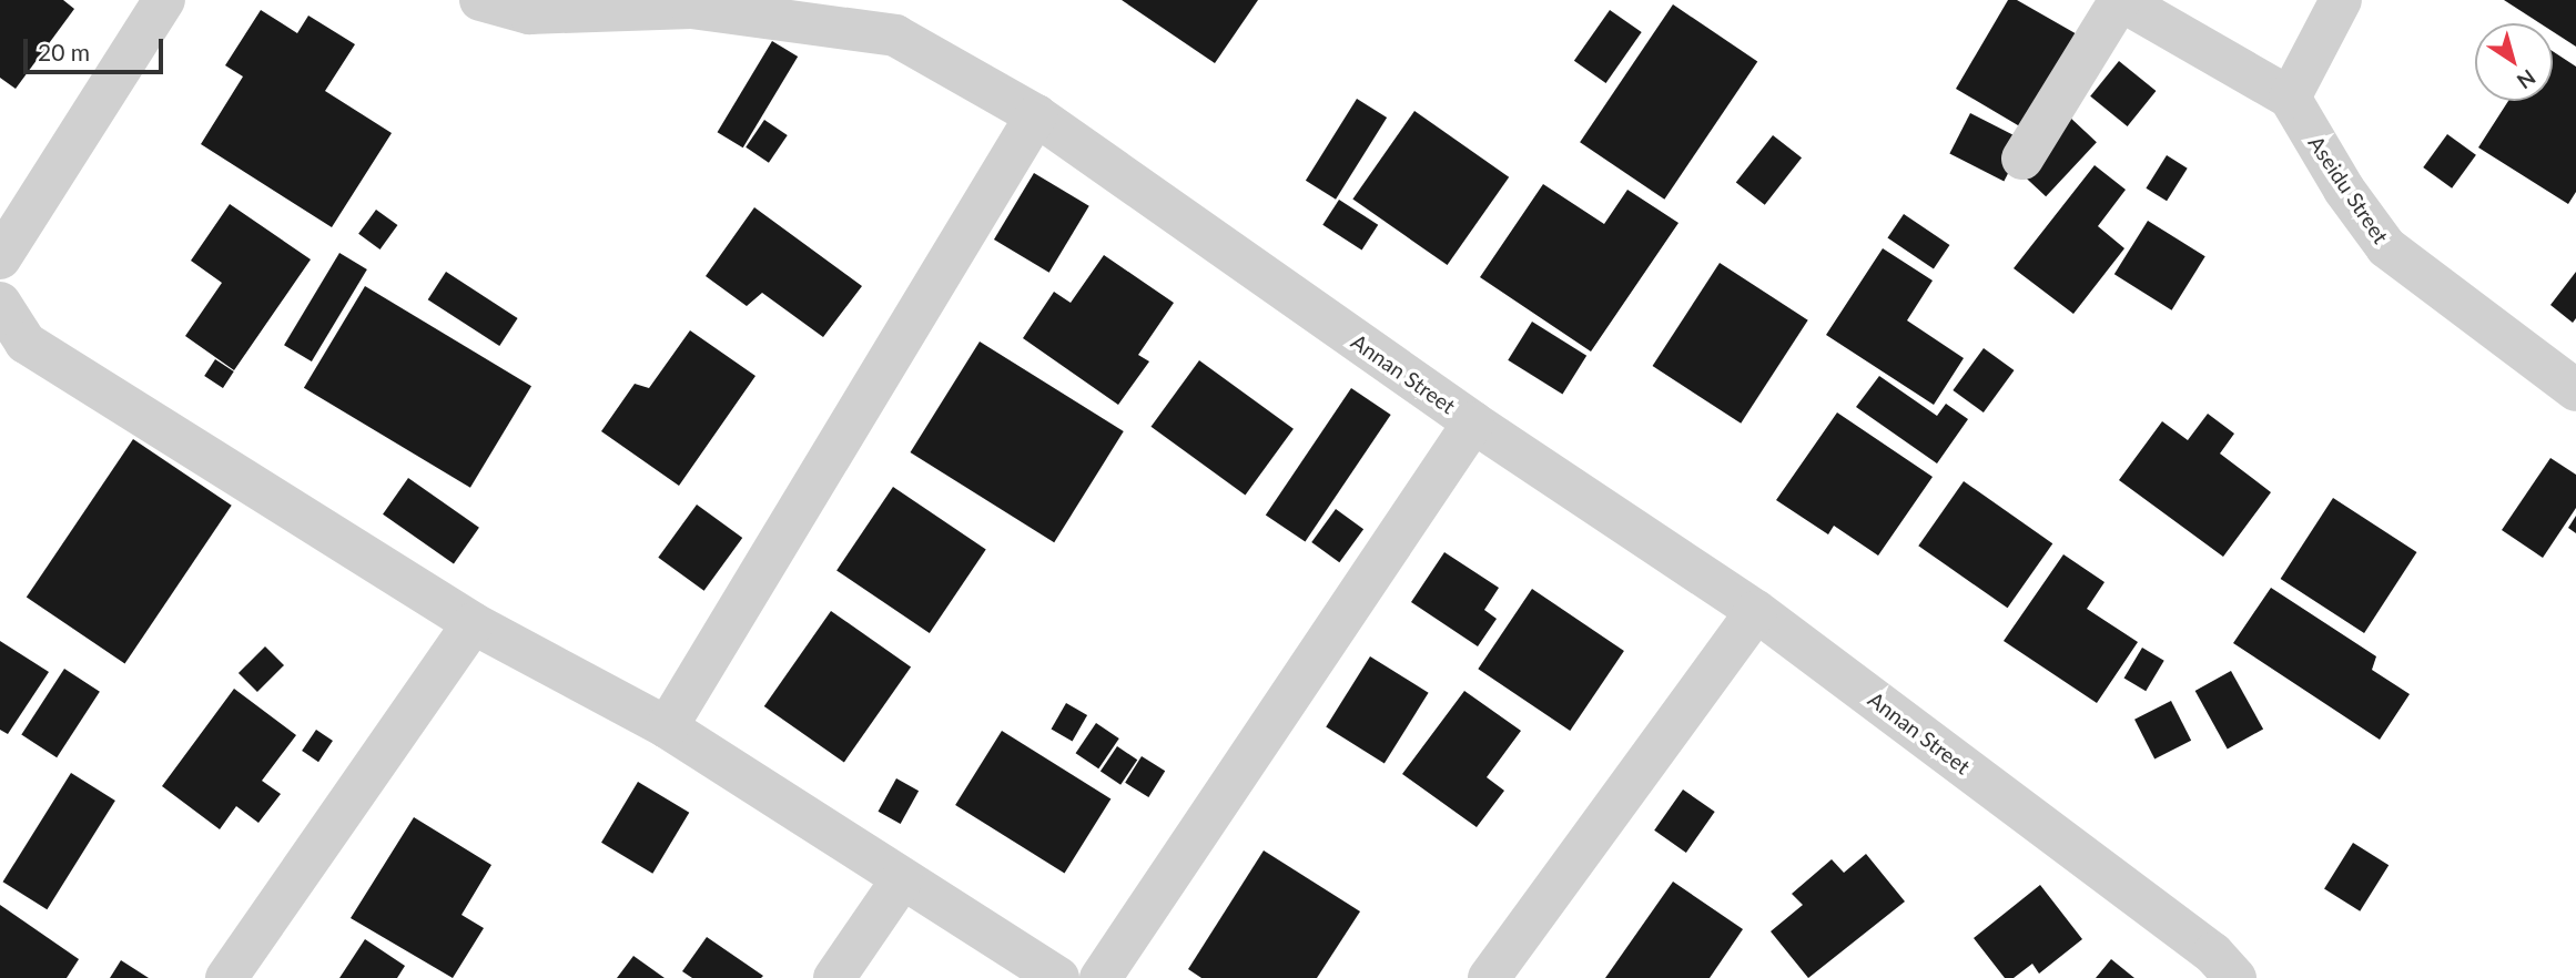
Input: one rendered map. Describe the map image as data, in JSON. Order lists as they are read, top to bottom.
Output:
{
  "streets": {
    "street": ["Aseidu Street", "Annan Street"]
  },
  "scale_bar": "20 m",
  "north": "bottom right"
}
